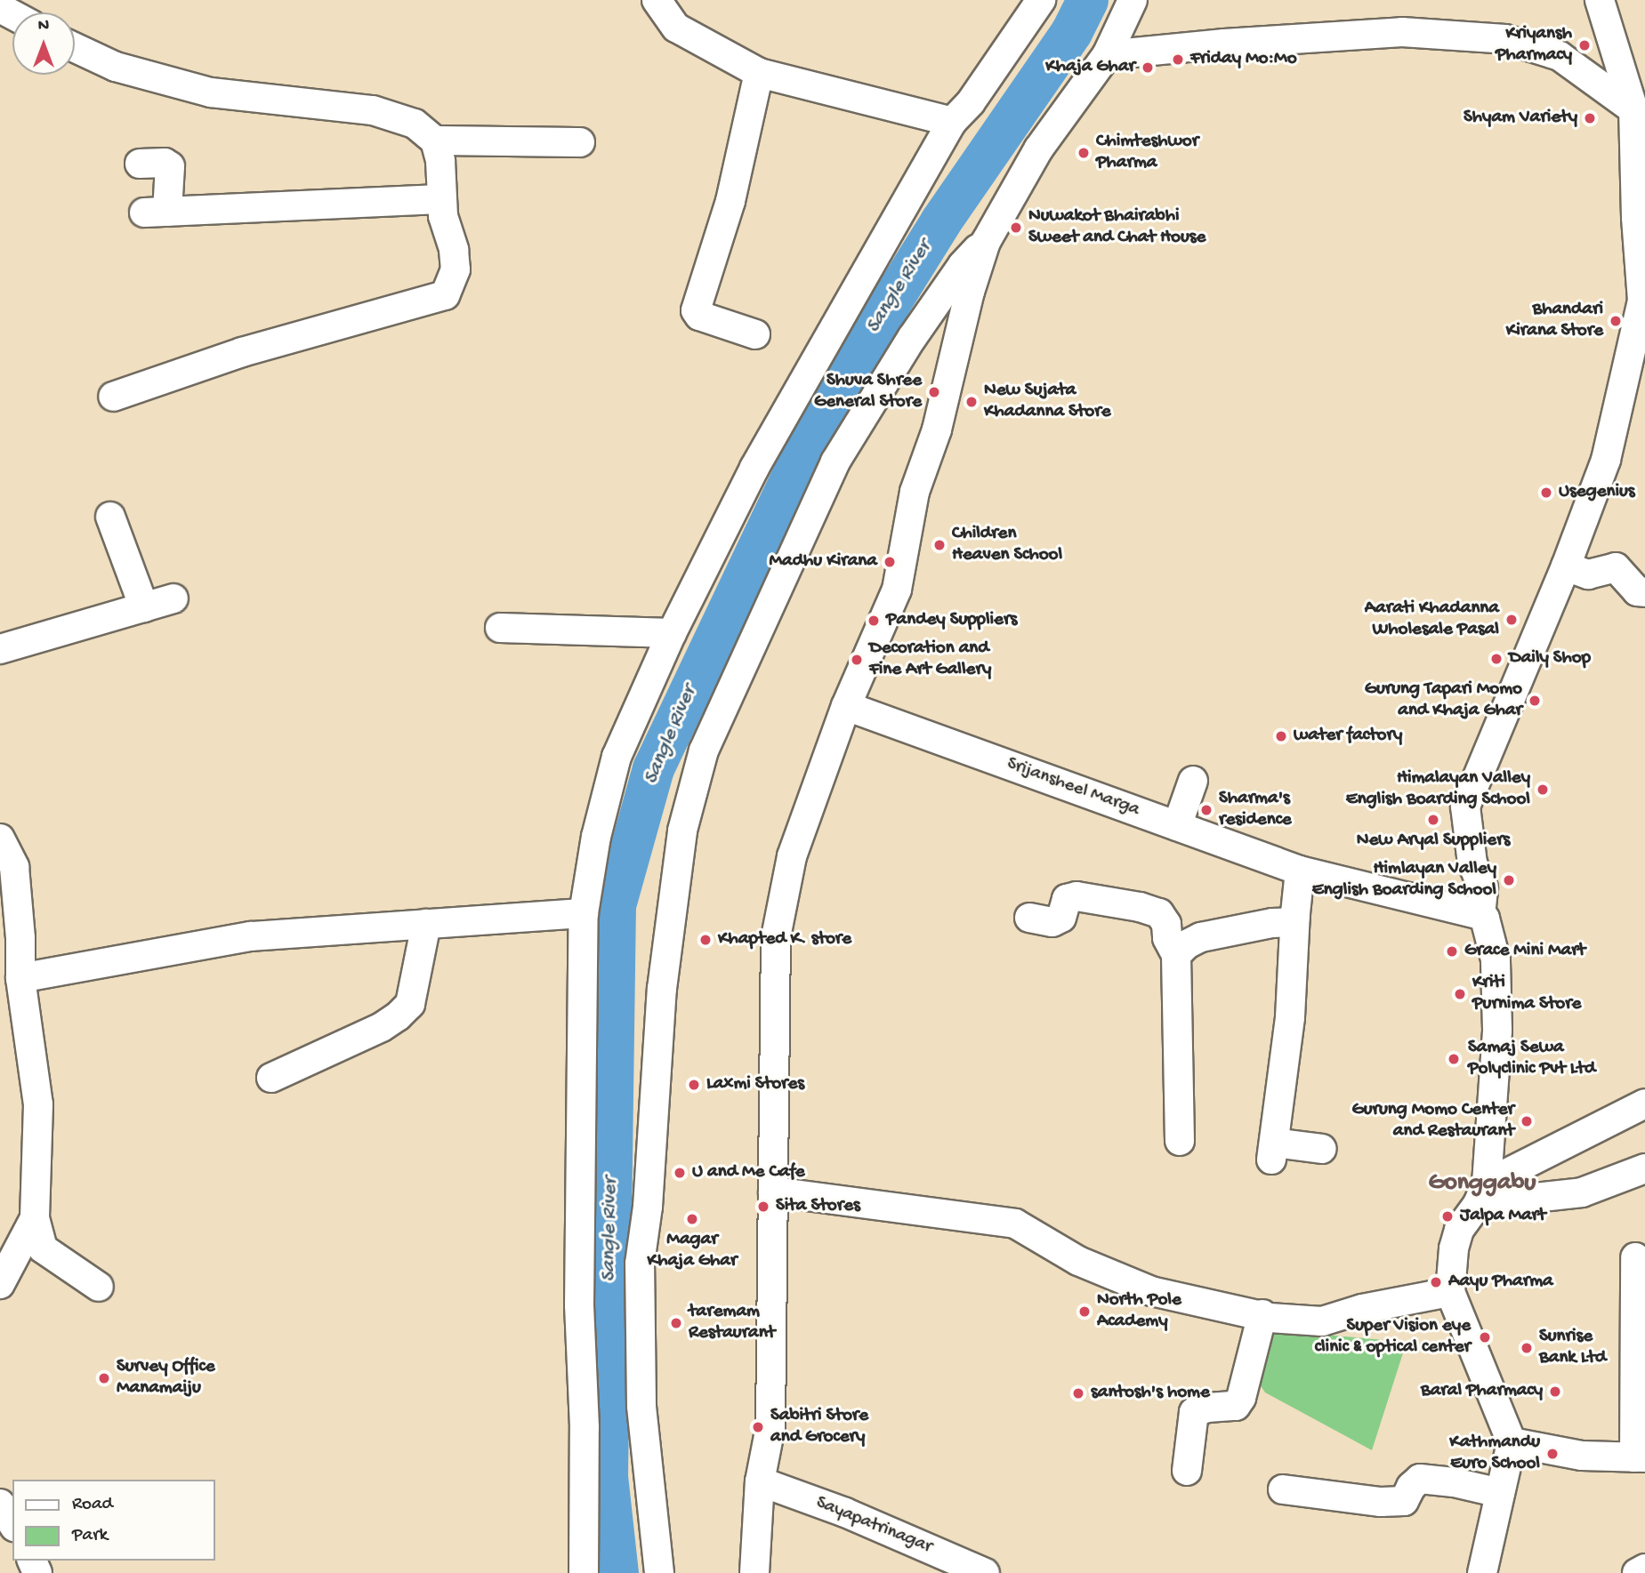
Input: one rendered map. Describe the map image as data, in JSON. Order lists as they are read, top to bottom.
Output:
{
  "streets": {
    "street": ["Srijansheel Marga", "Sayapatrinagar"]
  },
  "districts": ["Gonggabu"],
  "water": ["Sangle River"],
  "places": [
    "Kriyansh Pharmacy",
    "Friday Mo:Mo",
    "Khaja Ghar",
    "Shyam Variety",
    "Chimteshwor Pharma",
    "Nuwakot Bhairabhi Sweet and Chat House",
    "Bhandari Kirana Store",
    "Shuva Shree General Store",
    "New Sujata Khadanna Store",
    "Usegenius",
    "Children Heaven School",
    "Madhu Kirana",
    "Aarati Khadanna Wholesale Pasal",
    "Pandey Suppliers",
    "Daily Shop",
    "Decoration and Fine Art Gallery",
    "Gurung Tapari Momo and Khaja Ghar",
    "water factory",
    "Himalayan Valley English Boarding School",
    "Sharma's residence",
    "New Aryal Suppliers",
    "Himlayan Valley English Boarding School",
    "Khapted K. store",
    "Grace Mini Mart",
    "Kriti Purnima Store",
    "Samaj Sewa Polyclinic Pvt Ltd",
    "Laxmi Stores",
    "Gurung Momo Center and Restaurant",
    "U and Me Cafe",
    "Sita Stores",
    "Jalpa Mart",
    "Magar Khaja Ghar",
    "Aayu Pharma",
    "North Pole Academy",
    "taremam Restaurant",
    "Super Vision eye clinic & optical center",
    "Sunrise Bank Ltd",
    "Survey Office Manamaiju",
    "Baral Pharmacy",
    "santosh's home",
    "Sabitri Store and Grocery",
    "Kathmandu Euro School"
  ],
  "legend": ["Road", "Park"],
  "north": "top"
}
